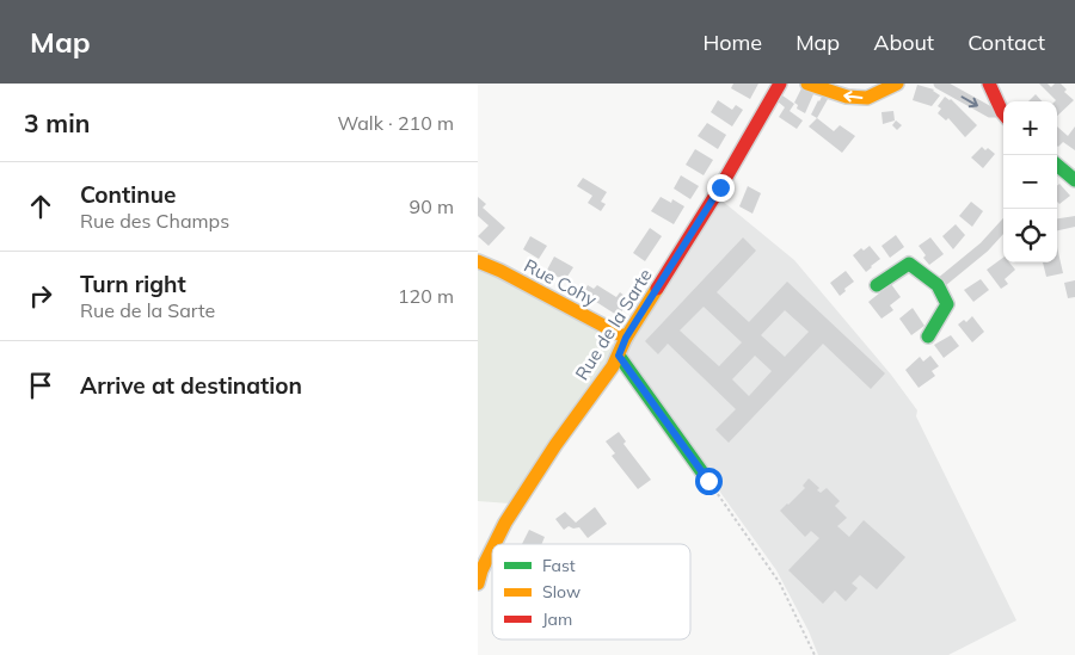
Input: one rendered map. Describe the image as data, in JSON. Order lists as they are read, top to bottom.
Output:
{
  "streets": {
    "street": ["Rue Cohy", "Rue de la Sarte"]
  },
  "crossings": [
    ["Rue Cohy", "Rue de la Sarte"]
  ],
  "legend": ["Fast", "Slow", "Jam"],
  "page": {
    "header": "Map",
    "nav": [
      "Home",
      "Map",
      "About",
      "Contact"
    ],
    "heading": ["3 min", "Walk · 210 m"],
    "map_buttons": ["+", "−"],
    "list": [
      ["Continue", "Rue des Champs", "90 m"],
      ["Turn right", "Rue de la Sarte", "120 m"],
      "Arrive at destination"
    ]
  }
}
